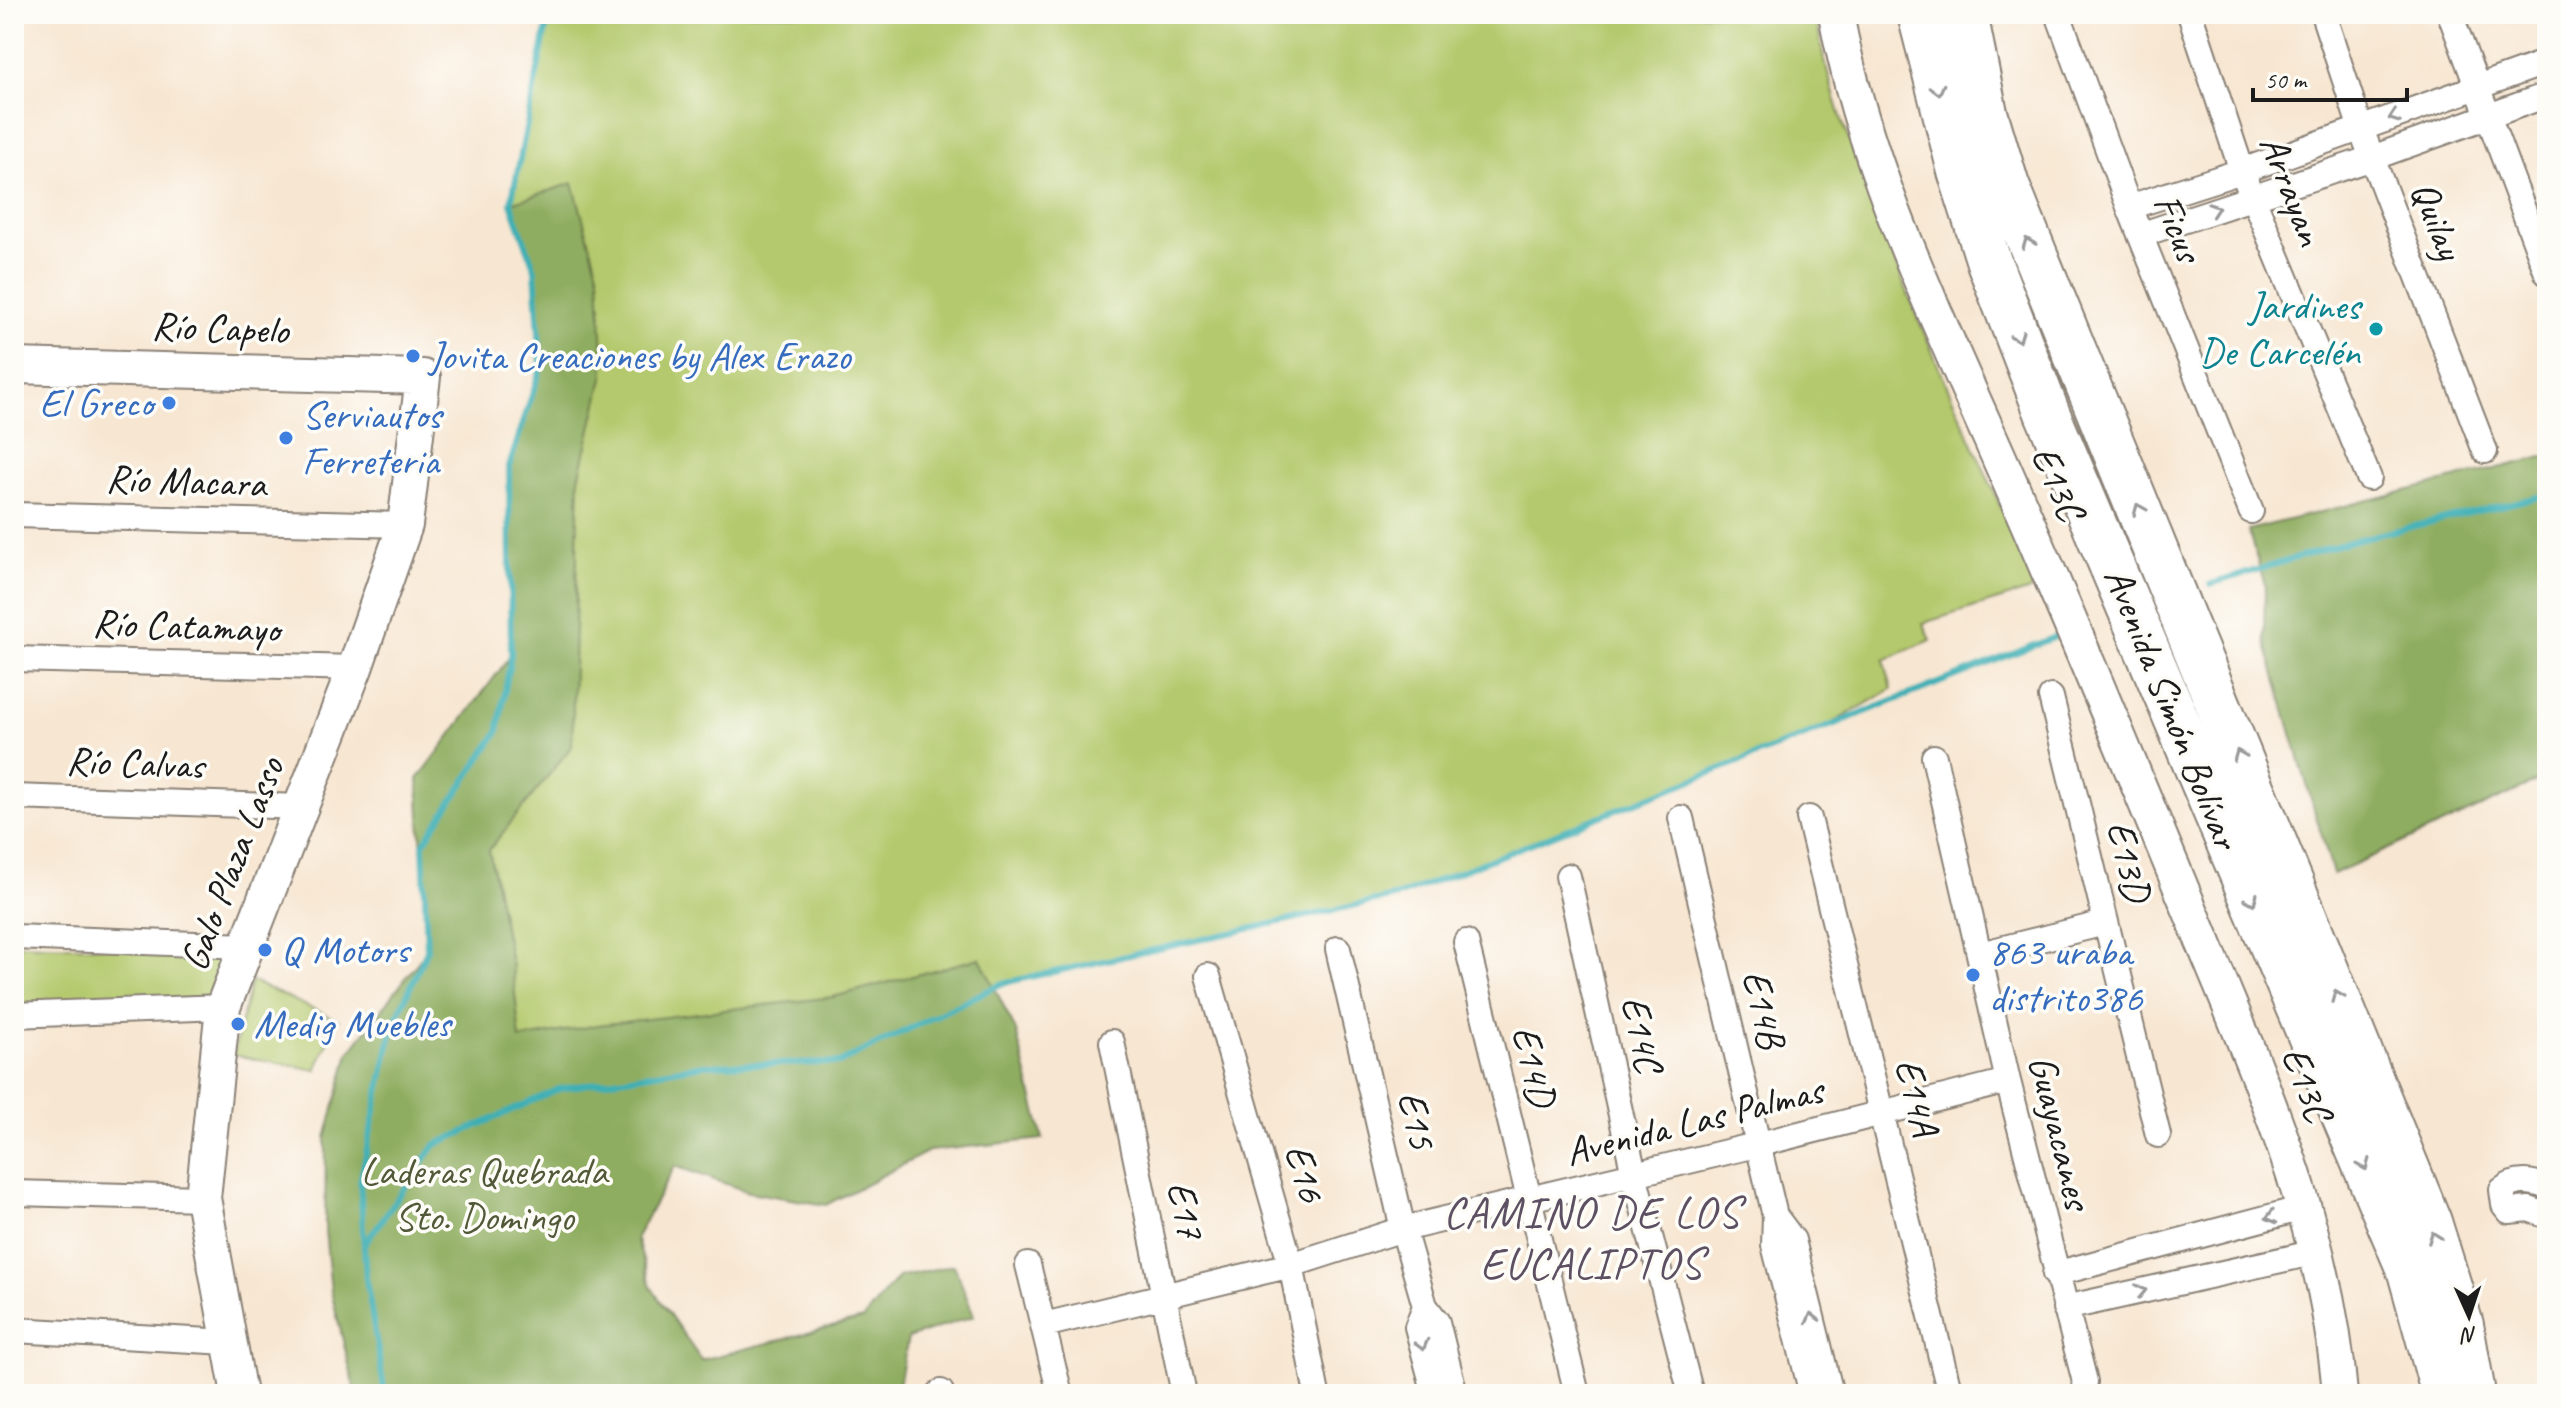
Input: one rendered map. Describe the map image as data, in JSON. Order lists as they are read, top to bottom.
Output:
{
  "streets": {
    "highway": ["Avenida Simón Bolívar"],
    "street": [
      "Arrayan",
      "Quilay",
      "Ficus",
      "Río Capelo",
      "Río Macara",
      "E13C",
      "Río Catamayo",
      "Río Calvas",
      "E13D",
      "Galo Plaza Lasso",
      "E14B",
      "E14C",
      "E14D",
      "E14A",
      "E15",
      "Avenida Las Palmas",
      "Guayacanes",
      "E16",
      "E17"
    ]
  },
  "crossings": [
    ["Río Capelo", "Galo Plaza Lasso"],
    ["Río Macara", "Galo Plaza Lasso"],
    ["Río Catamayo", "Galo Plaza Lasso"],
    ["Río Calvas", "Galo Plaza Lasso"],
    ["E14B", "Avenida Las Palmas"],
    ["E14C", "Avenida Las Palmas"],
    ["E14D", "Avenida Las Palmas"],
    ["E14A", "Avenida Las Palmas"],
    ["E15", "Avenida Las Palmas"],
    ["Avenida Las Palmas", "Guayacanes"],
    ["Avenida Las Palmas", "E16"],
    ["Avenida Las Palmas", "E17"]
  ],
  "districts": ["CAMINO DE LOS EUCALIPTOS"],
  "parks": ["Laderas Quebrada Sto. Domingo"],
  "places": [
    "Jardines De Carcelén",
    "Jovita Creaciones by Alex Erazo",
    "El Greco",
    "Serviautos Ferreteria",
    "Q Motors",
    "863 uraba distrito386",
    "Medig Muebles"
  ],
  "scale_bar": "50 m",
  "north": "bottom"
}
